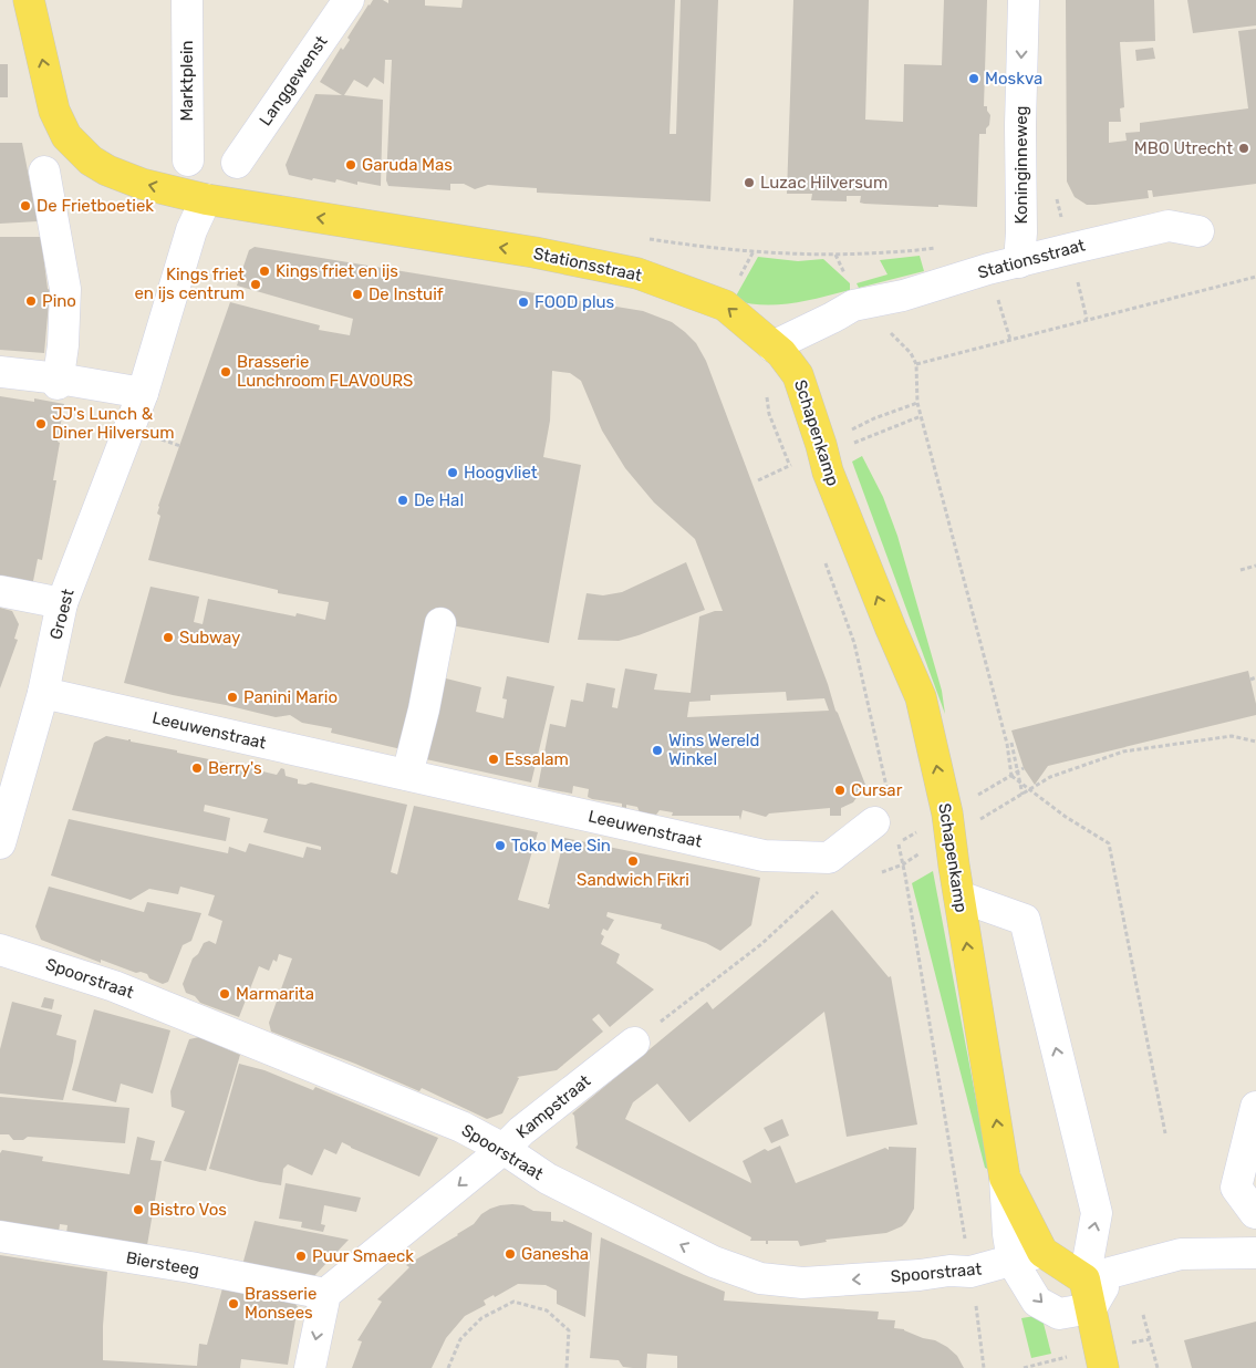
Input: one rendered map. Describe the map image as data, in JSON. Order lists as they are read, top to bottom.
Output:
{
  "streets": {
    "main road": ["Stationsstraat", "Schapenkamp"],
    "street": [
      "Marktplein",
      "Langgewenst",
      "Koninginneweg",
      "Groest",
      "Leeuwenstraat",
      "Spoorstraat",
      "Kampstraat",
      "Biersteeg"
    ]
  },
  "crossings": [
    ["Koninginneweg", "Stationsstraat"],
    ["Stationsstraat", "Schapenkamp"],
    ["Stationsstraat", "Groest"],
    ["Schapenkamp", "Spoorstraat"],
    ["Groest", "Leeuwenstraat"],
    ["Spoorstraat", "Kampstraat"],
    ["Kampstraat", "Biersteeg"]
  ],
  "one_way": [
    "Koninginneweg",
    "Stationsstraat",
    "Schapenkamp",
    "Spoorstraat",
    "Kampstraat"
  ],
  "places": [
    "Moskva",
    "MBO Utrecht",
    "Garuda Mas",
    "Luzac Hilversum",
    "De Frietboetiek",
    "Kings friet en ijs",
    "Kings friet en ijs centrum",
    "De Instuif",
    "Pino",
    "FOOD plus",
    "Brasserie Lunchroom FLAVOURS",
    "JJ's Lunch & Diner Hilversum",
    "Hoogvliet",
    "De Hal",
    "Subway",
    "Panini Mario",
    "Wins Wereld Winkel",
    "Essalam",
    "Berry's",
    "Cursar",
    "Toko Mee Sin",
    "Sandwich Fikri",
    "Marmarita",
    "Bistro Vos",
    "Ganesha",
    "Puur Smaeck",
    "Brasserie Monsees"
  ]
}
